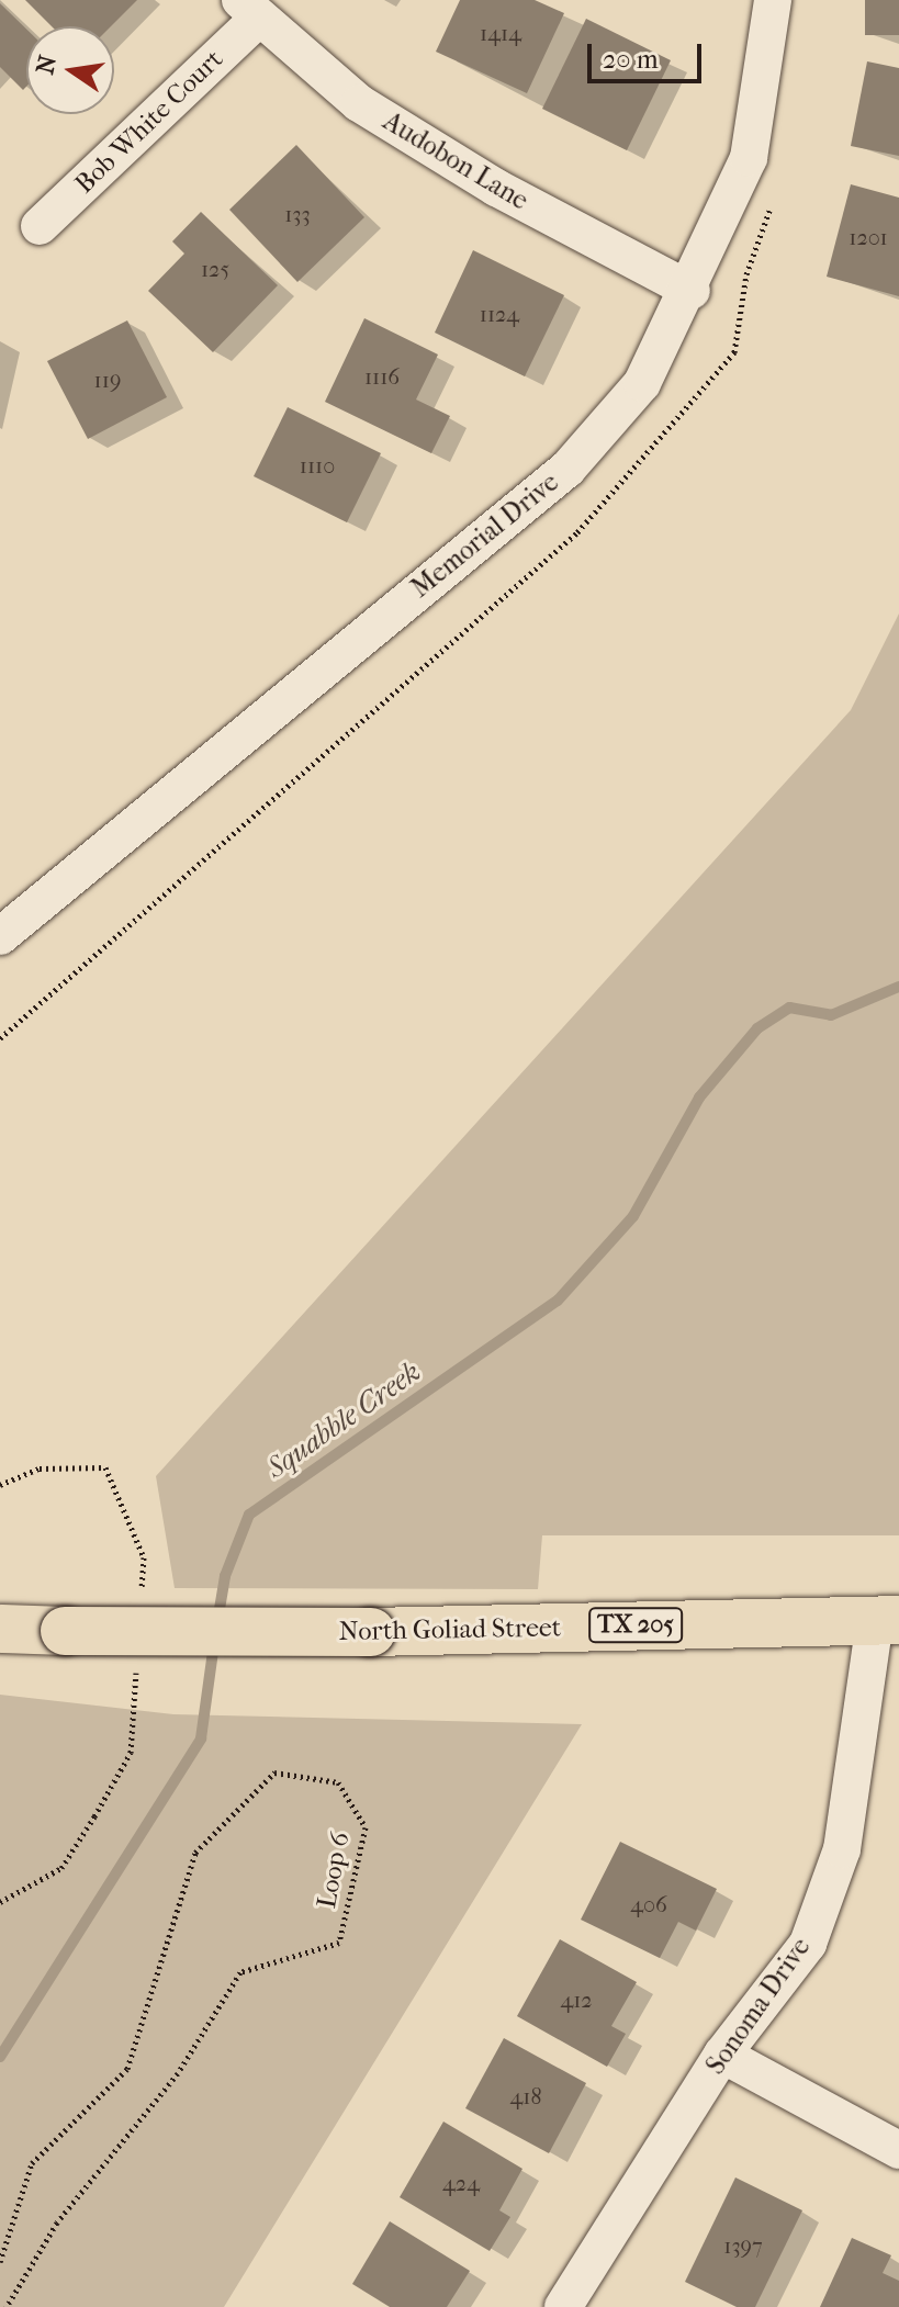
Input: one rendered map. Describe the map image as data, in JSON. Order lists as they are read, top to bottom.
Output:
{
  "streets": {
    "main road": ["TX 205", "North Goliad Street"],
    "street": [
      "Bob White Court",
      "Audobon Lane",
      "Memorial Drive",
      "Sonoma Drive"
    ],
    "path": ["Loop 6"]
  },
  "crossings": [
    ["Bob White Court", "Audobon Lane"],
    ["Audobon Lane", "Memorial Drive"],
    ["North Goliad Street", "Sonoma Drive"]
  ],
  "water": ["Squabble Creek"],
  "house_numbers": [
    "1414",
    "133",
    "1201",
    "125",
    "1124",
    "1116",
    "119",
    "1110",
    "406",
    "412",
    "418",
    "424",
    "1397"
  ],
  "scale_bar": "20 m",
  "north": "left"
}
